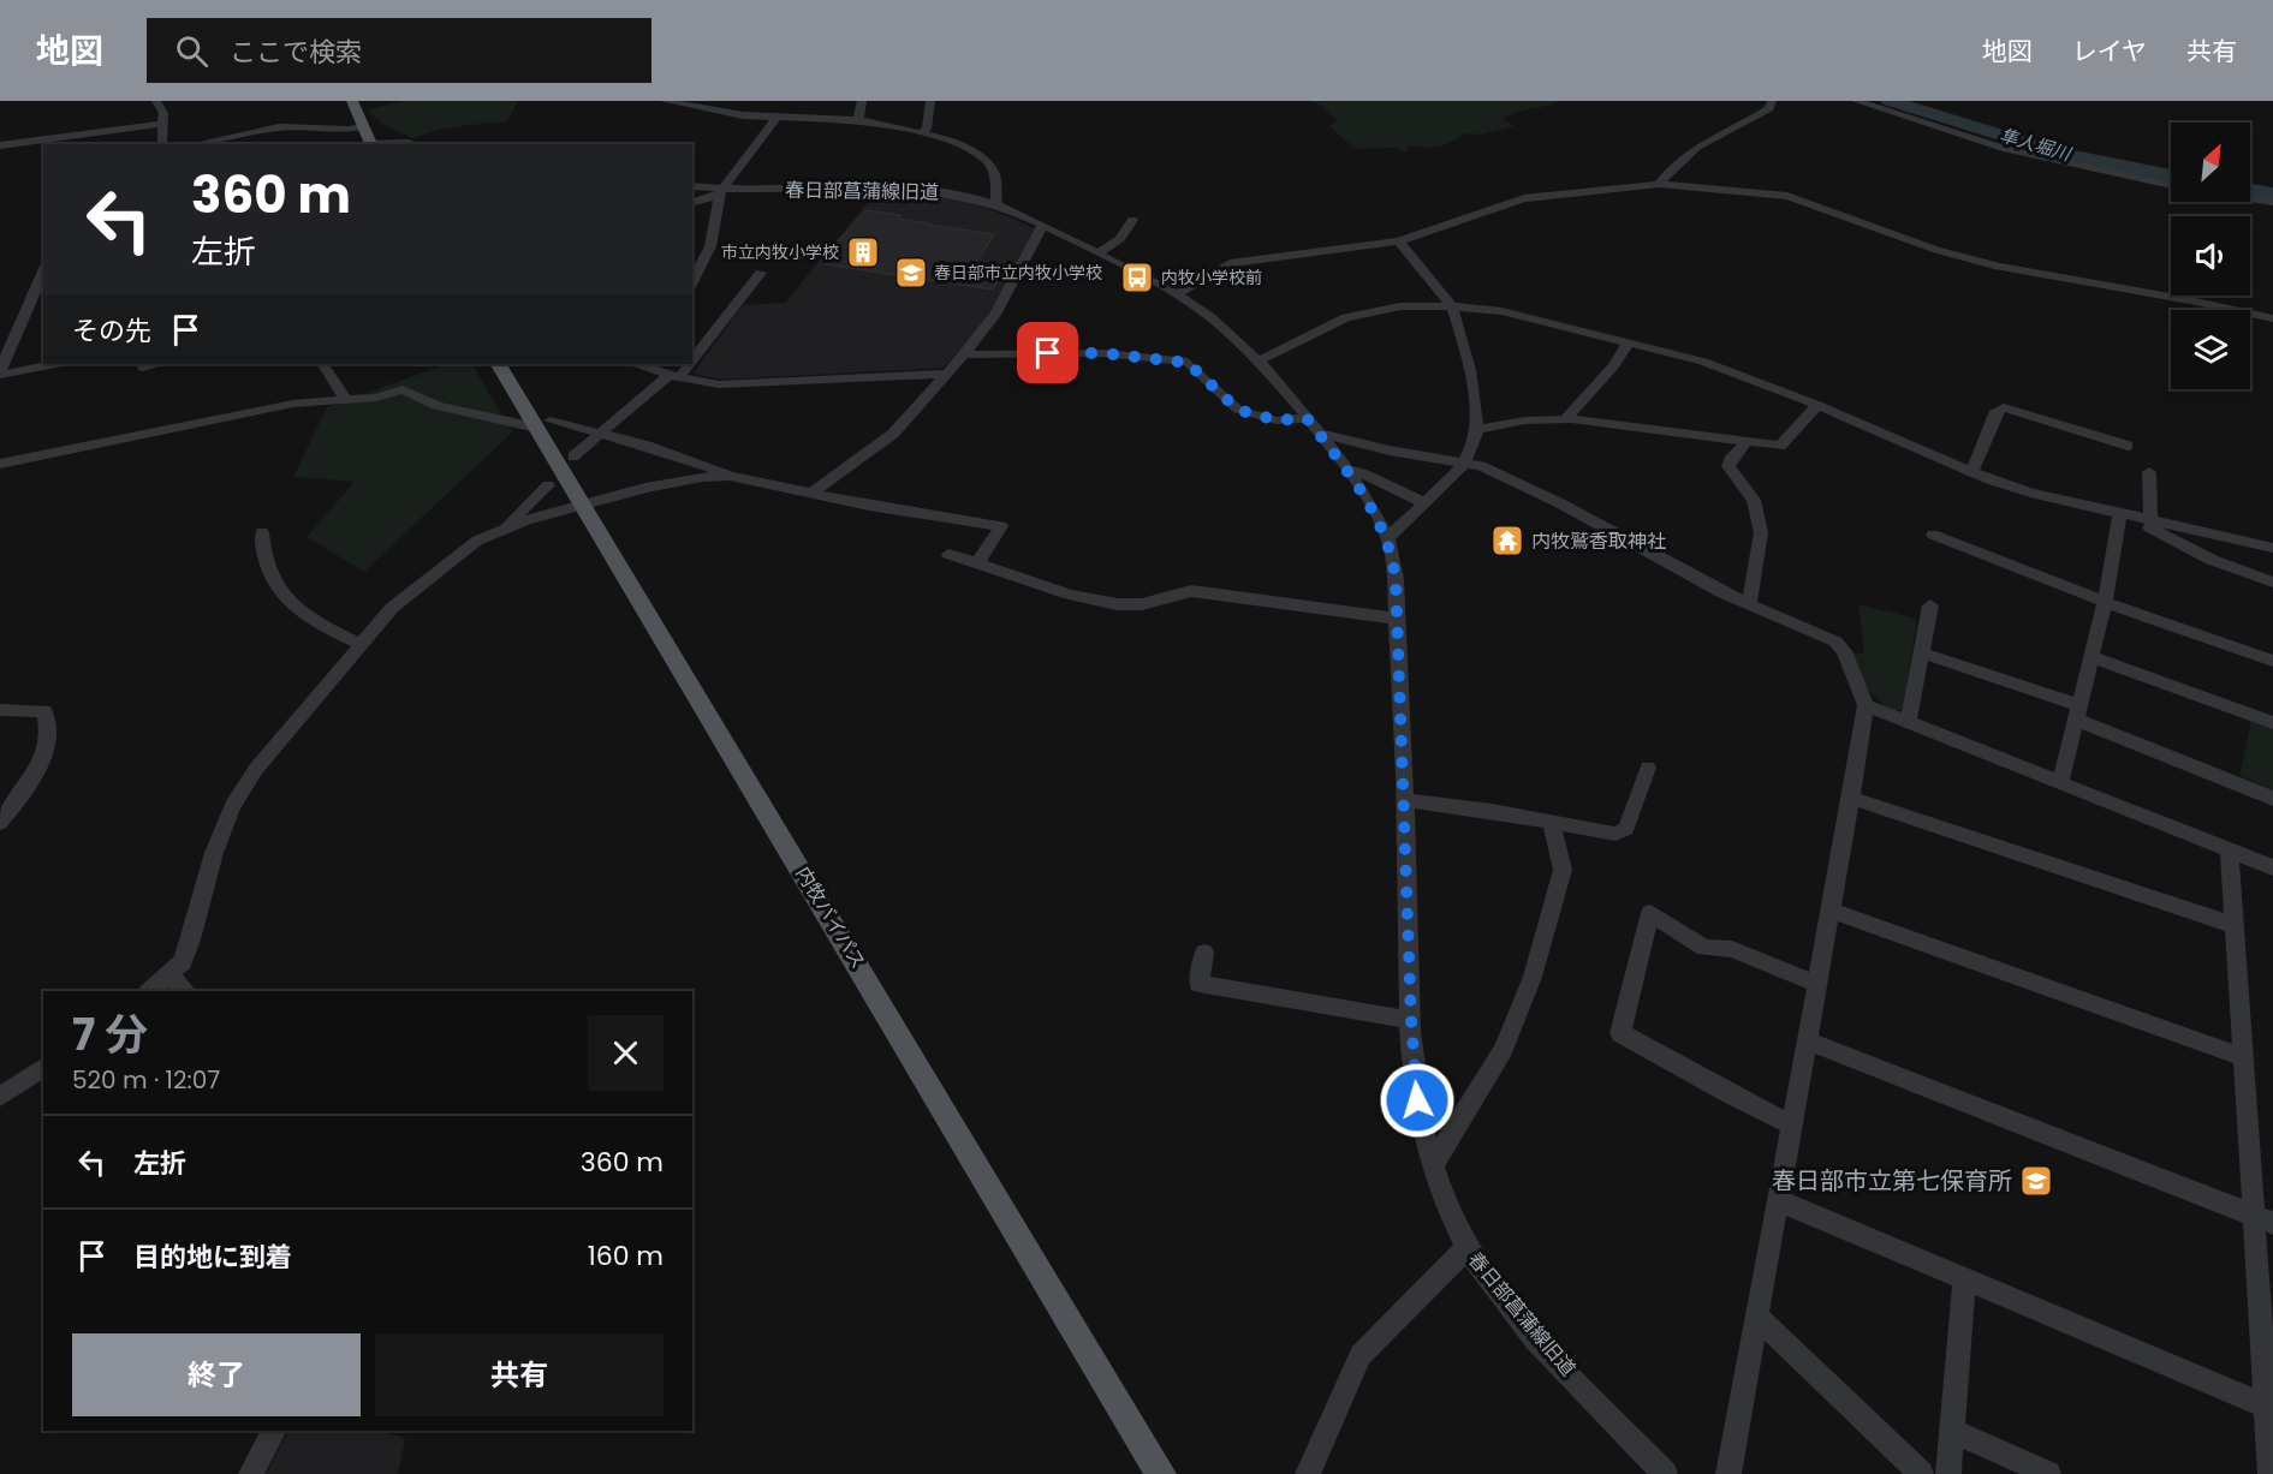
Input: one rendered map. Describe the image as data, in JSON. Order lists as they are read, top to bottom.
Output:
{
  "streets": {
    "main road": ["内牧バイパス"],
    "street": ["春日部菖蒲線旧道"]
  },
  "water": ["隼人堀川"],
  "places": {
    "building": ["市立内牧小学校"],
    "school or university": ["春日部市立内牧小学校", "春日部市立第七保育所"],
    "bus stop": ["内牧小学校前"],
    "temple": ["内牧鷲香取神社"]
  },
  "north": "top right",
  "page": {
    "header": "地図",
    "search": "ここで検索",
    "nav": ["地図", "レイヤ", "共有"],
    "turn": ["360 m", "左折"],
    "then": "その先",
    "heading": ["7 分", "520 m · 12:07"],
    "list": [
      {
        "name": "左折",
        "value": "360 m"
      },
      {
        "name": "目的地に到着",
        "value": "160 m"
      }
    ],
    "buttons": ["終了", "共有"]
  }
}
